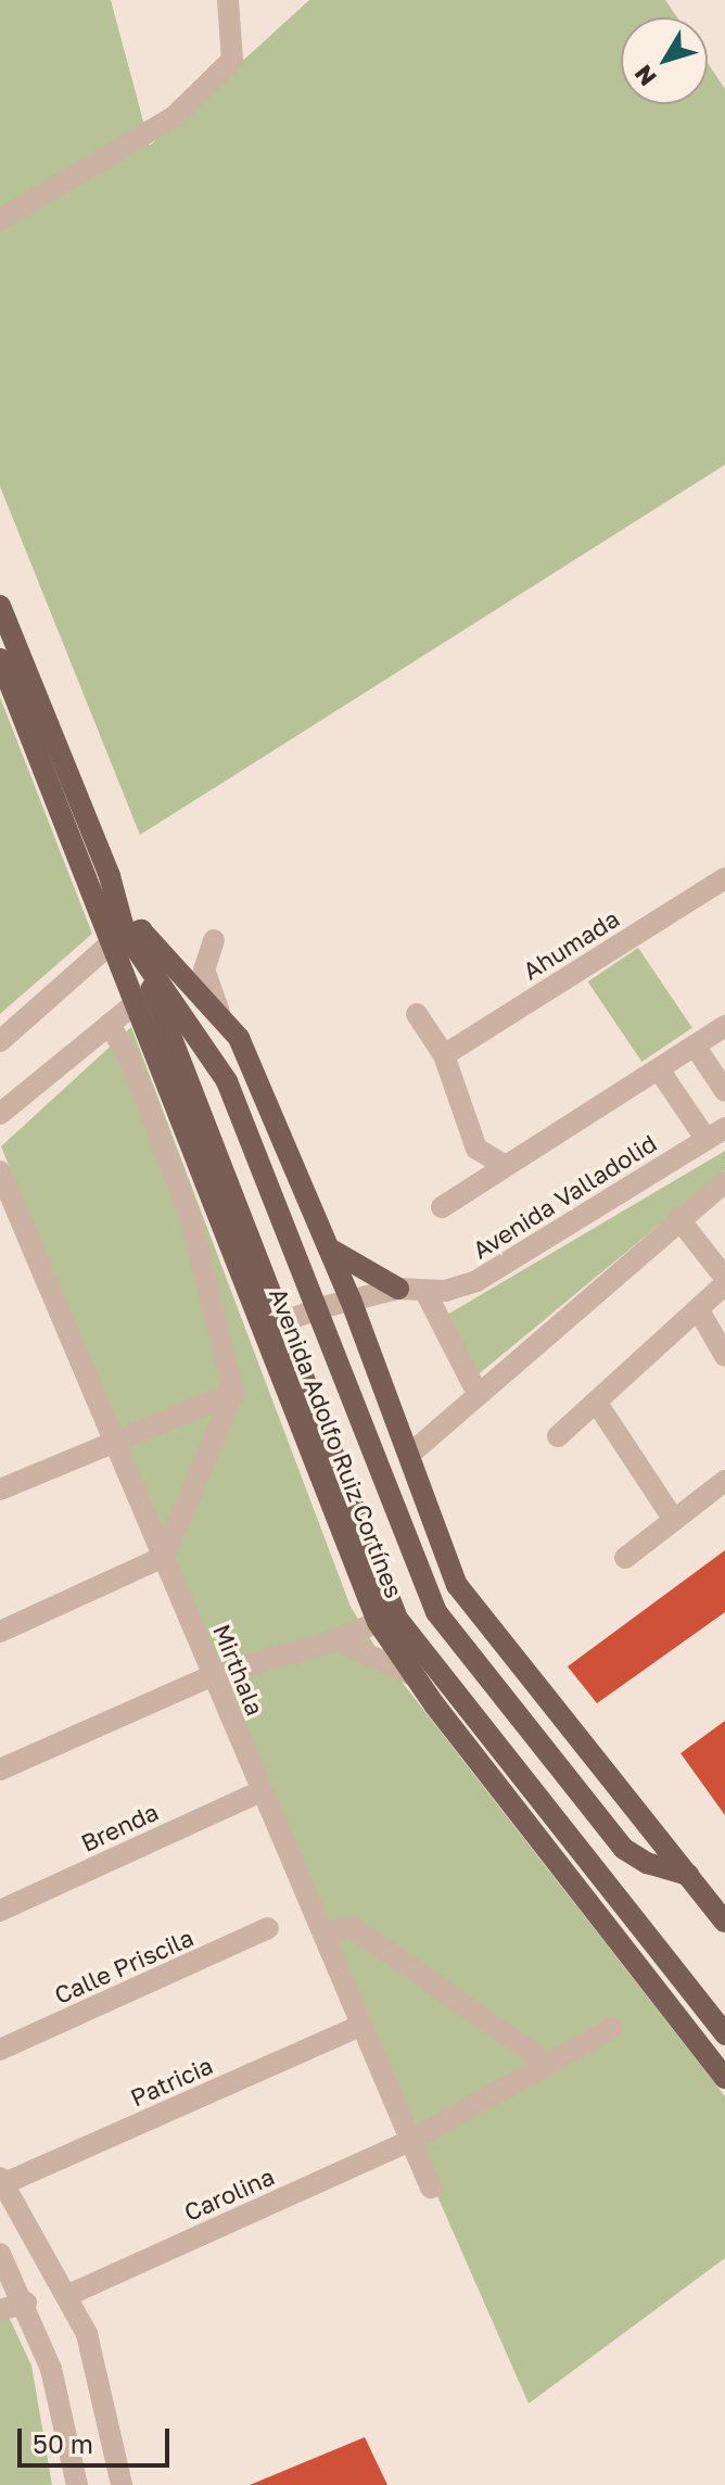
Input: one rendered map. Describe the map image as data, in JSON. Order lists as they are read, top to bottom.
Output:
{
  "streets": {
    "main road": ["Avenida Adolfo Ruiz Cortínes"],
    "street": [
      "Ahumada",
      "Avenida Valladolid",
      "Mirthala",
      "Brenda",
      "Calle Priscila",
      "Patricia",
      "Carolina"
    ]
  },
  "crossings": [
    ["Avenida Valladolid", "Avenida Adolfo Ruiz Cortínes"],
    ["Mirthala", "Brenda"],
    ["Mirthala", "Patricia"],
    ["Mirthala", "Carolina"]
  ],
  "scale_bar": "50 m",
  "north": "bottom left"
}
